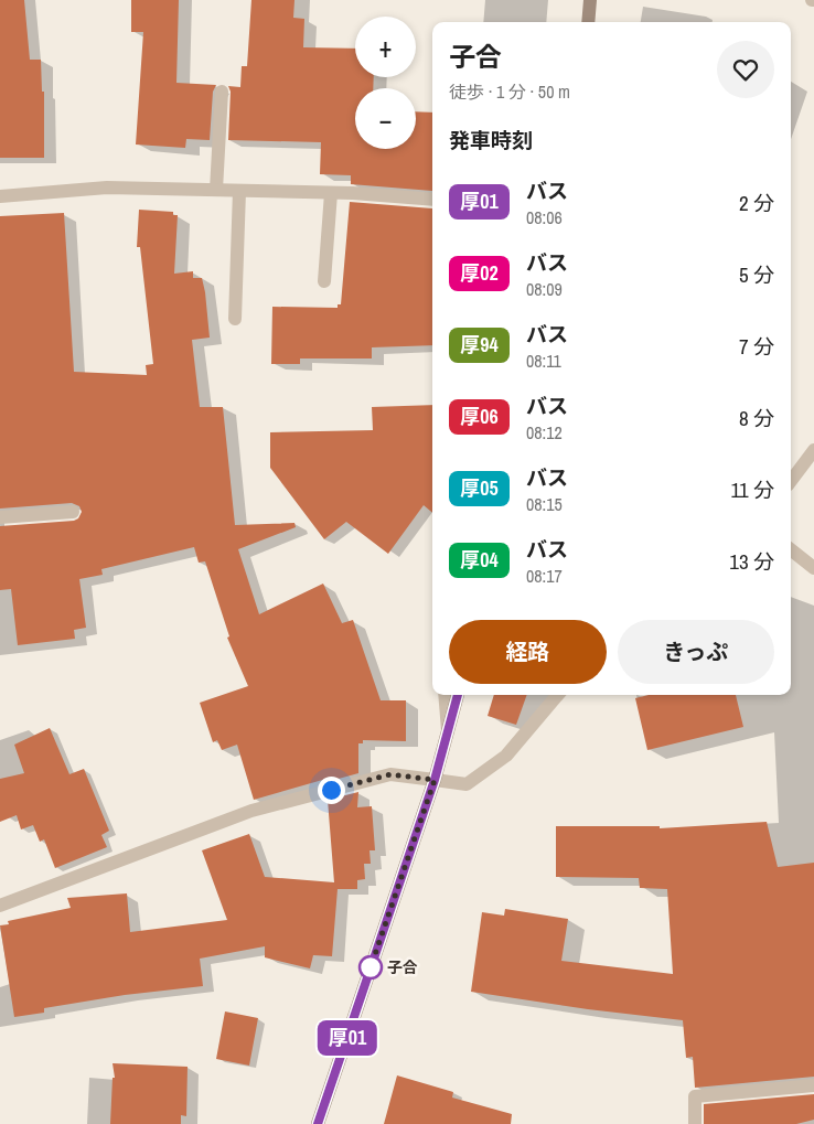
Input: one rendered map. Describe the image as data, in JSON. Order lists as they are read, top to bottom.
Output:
{
  "places": ["子合"],
  "lines": ["bus line 厚01"],
  "page": {
    "on_map": "厚01",
    "map_buttons": ["+", "−"],
    "heading": [
      ["子合", "徒歩 · 1 分 · 50 m"],
      "発車時刻"
    ],
    "list": [
      {
        "mark": "厚01",
        "name": "バス",
        "note": "08:06",
        "value": "2 分"
      },
      {
        "mark": "厚02",
        "name": "バス",
        "note": "08:09",
        "value": "5 分"
      },
      {
        "mark": "厚94",
        "name": "バス",
        "note": "08:11",
        "value": "7 分"
      },
      {
        "mark": "厚06",
        "name": "バス",
        "note": "08:12",
        "value": "8 分"
      },
      {
        "mark": "厚05",
        "name": "バス",
        "note": "08:15",
        "value": "11 分"
      },
      {
        "mark": "厚04",
        "name": "バス",
        "note": "08:17",
        "value": "13 分"
      }
    ],
    "buttons": ["経路", "きっぷ"]
  }
}
